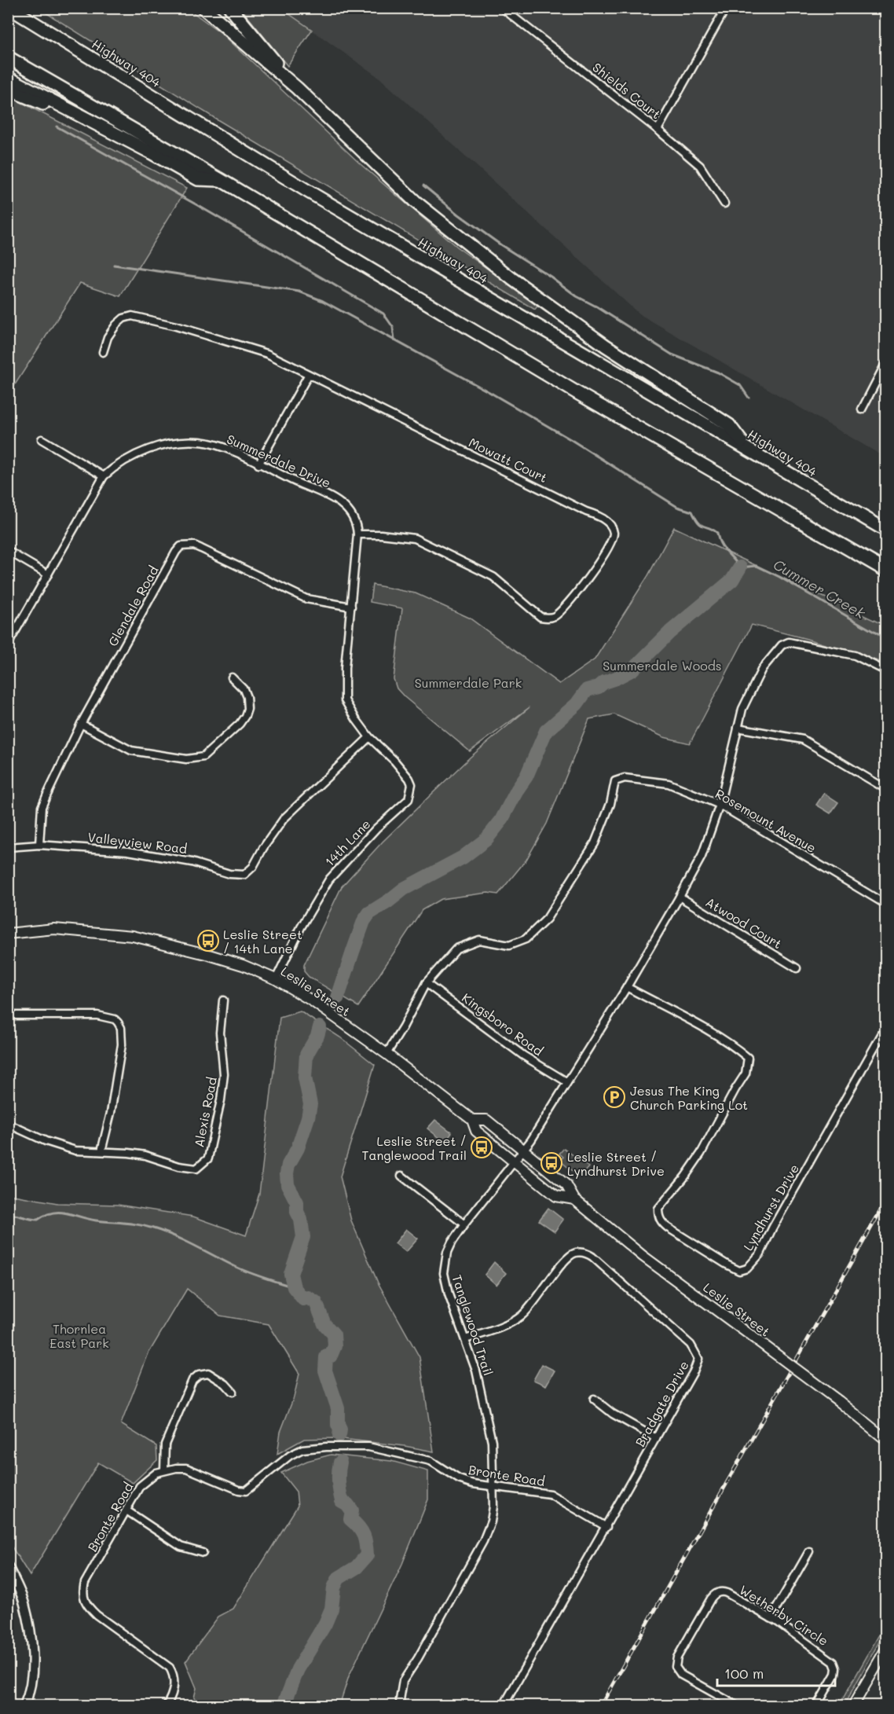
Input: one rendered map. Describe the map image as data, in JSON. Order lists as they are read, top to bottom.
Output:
{
  "streets": {
    "highway": ["Highway 404"],
    "main road": ["Leslie Street"],
    "street": [
      "Shields Court",
      "Mowatt Court",
      "Summerdale Drive",
      "Glendale Road",
      "Rosemount Avenue",
      "Valleyview Road",
      "14th Lane",
      "Atwood Court",
      "Kingsboro Road",
      "Alexis Road",
      "Lyndhurst Drive",
      "Tanglewood Trail",
      "Bradgate Drive",
      "Bronte Road",
      "Wetherby Circle"
    ]
  },
  "crossings": [
    ["Mowatt Court", "Summerdale Drive"],
    ["Summerdale Drive", "Glendale Road"],
    ["Summerdale Drive", "Valleyview Road"],
    ["Summerdale Drive", "14th Lane"],
    ["Glendale Road", "Valleyview Road"],
    ["Rosemount Avenue", "Leslie Street"],
    ["Rosemount Avenue", "Kingsboro Road"],
    ["Valleyview Road", "14th Lane"],
    ["14th Lane", "Leslie Street"],
    ["Leslie Street", "Tanglewood Trail"],
    ["Tanglewood Trail", "Bradgate Drive"],
    ["Tanglewood Trail", "Bronte Road"],
    ["Bradgate Drive", "Bronte Road"]
  ],
  "water": ["Cummer Creek"],
  "parks": ["Summerdale Woods", "Summerdale Park", "Thornlea East Park"],
  "places": {
    "bus stop": ["Leslie Street / 14th Lane", "Leslie Street / Tanglewood Trail", "Leslie Street / Lyndhurst Drive"],
    "parking": ["Jesus The King Church Parking Lot"]
  },
  "scale_bar": "100 m"
}
